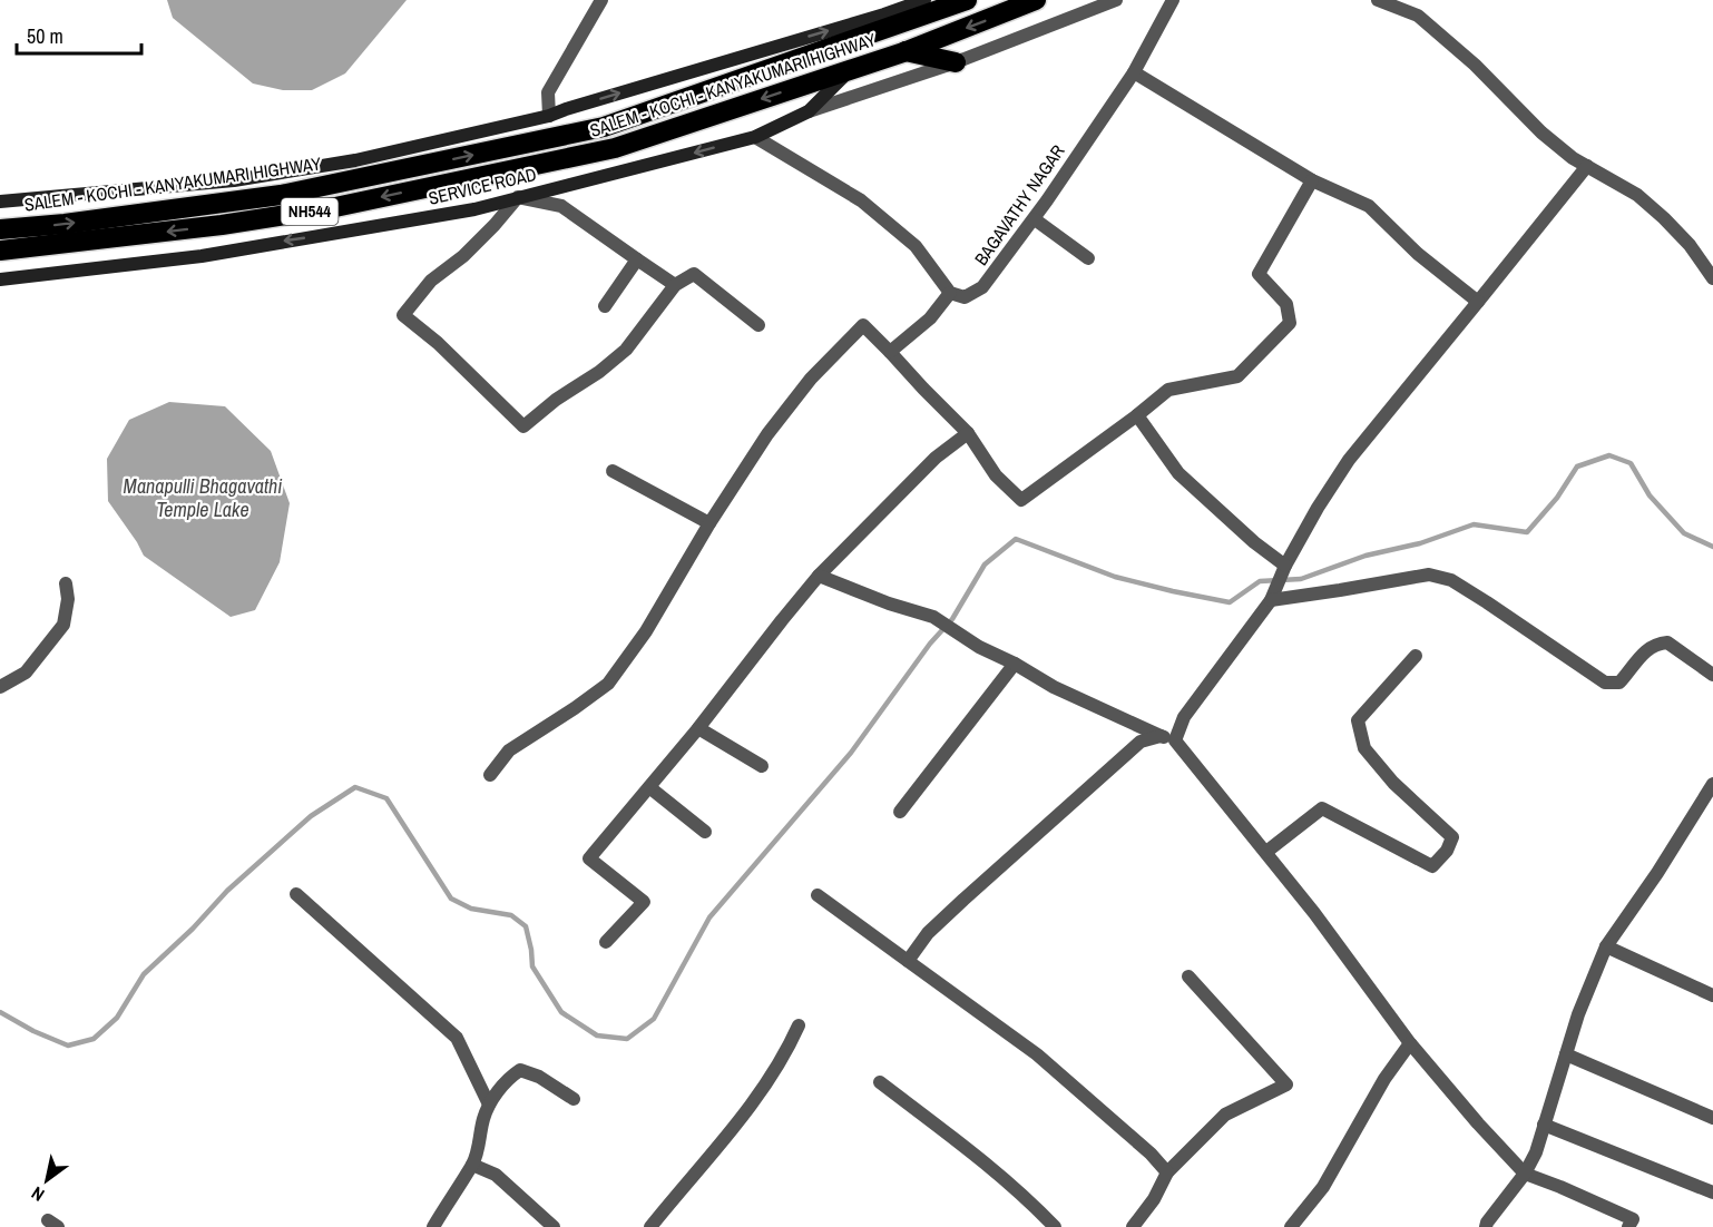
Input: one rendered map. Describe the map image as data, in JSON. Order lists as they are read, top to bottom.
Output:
{
  "streets": {
    "highway": ["SALEM - KOCHI - KANYAKUMARI HIGHWAY", "NH544"],
    "street": ["SERVICE ROAD", "BAGAVATHY NAGAR"]
  },
  "water": ["Manapulli Bhagavathi Temple Lake"],
  "scale_bar": "50 m",
  "north": "bottom left"
}
